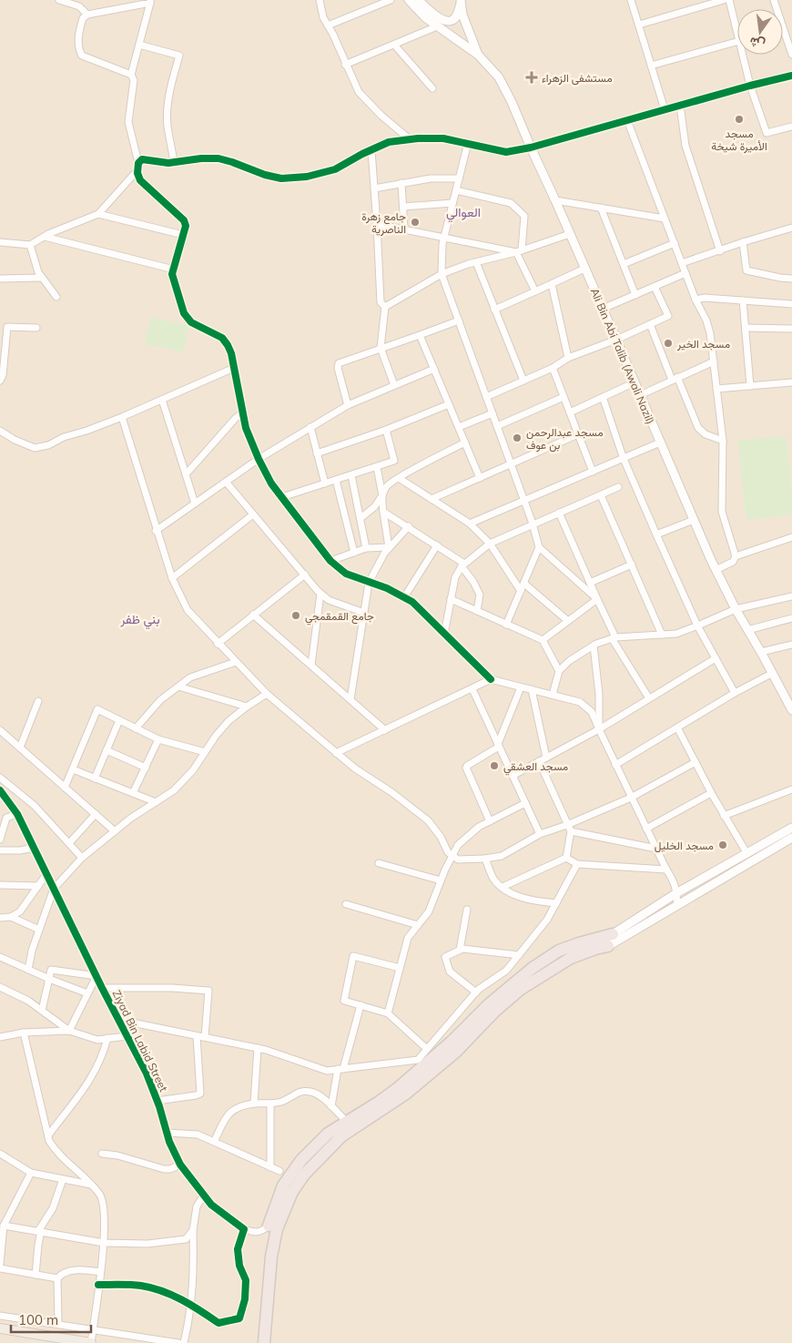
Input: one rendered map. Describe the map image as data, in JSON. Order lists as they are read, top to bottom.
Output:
{
  "streets": {
    "main road": ["Ali Bin Abi Talib (Awali Nazil)"],
    "street": ["Ziyad Bin Labid Street"]
  },
  "districts": ["العوالي", "بني ظفر"],
  "places": {
    "health": ["مستشفى الزهراء"],
    "other": [
      "مسجد الأميرة شيخة",
      "جامع زهرة الناصرية",
      "مسجد الخير",
      "مسجد عبدالرحمن بن عوف",
      "جامع القمقمجي",
      "مسجد العشقي",
      "مسجد الخليل"
    ]
  },
  "scale_bar": "100 m",
  "north": "bottom"
}
